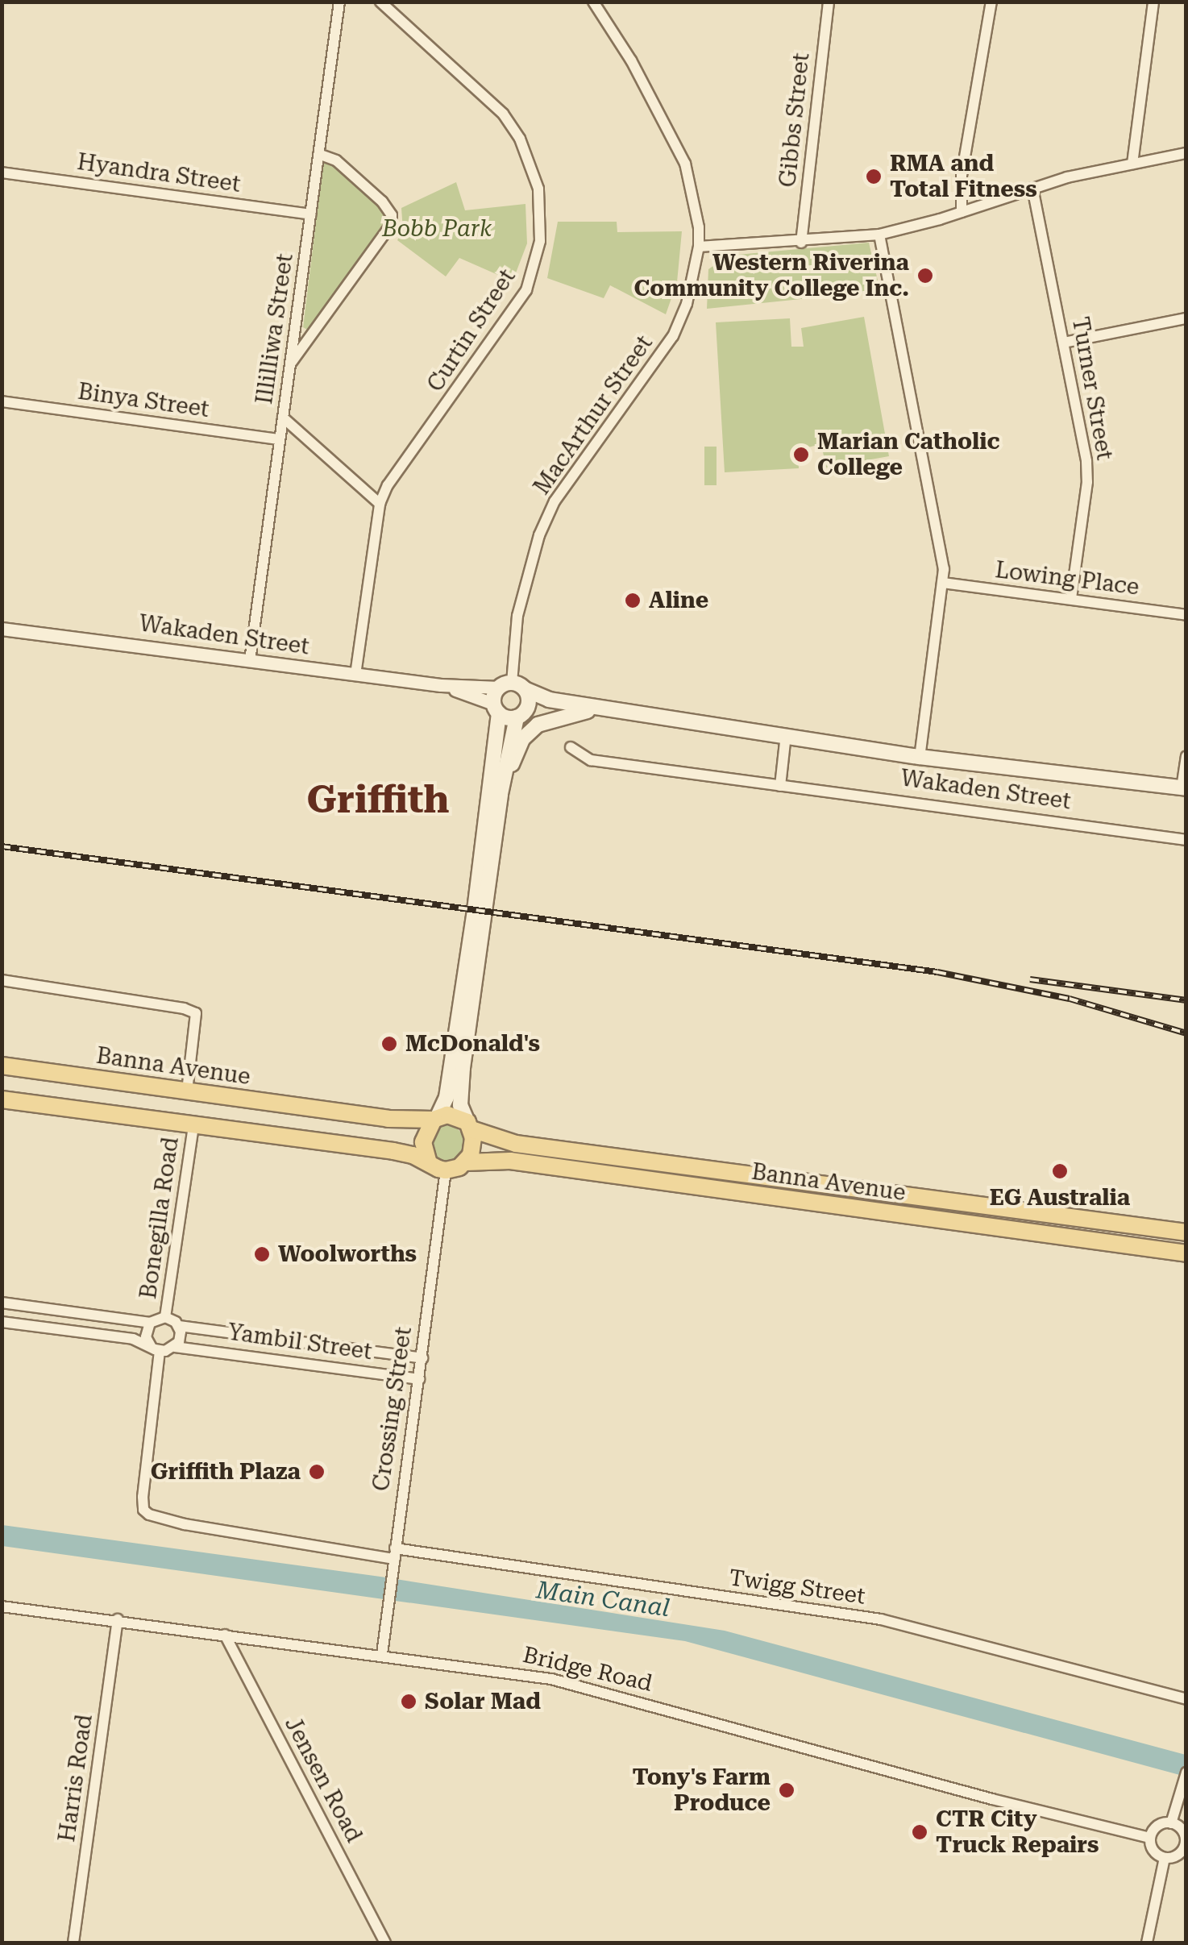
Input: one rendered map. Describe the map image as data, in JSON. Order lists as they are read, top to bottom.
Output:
{
  "streets": {
    "main road": ["Wakaden Street", "Banna Avenue"],
    "street": [
      "Gibbs Street",
      "Hyandra Street",
      "Illilliwa Street",
      "Curtin Street",
      "Turner Street",
      "Binya Street",
      "MacArthur Street",
      "Lowing Place",
      "Bonegilla Road",
      "Yambil Street",
      "Crossing Street",
      "Twigg Street",
      "Bridge Road",
      "Harris Road",
      "Jensen Road"
    ]
  },
  "crossings": [
    ["Hyandra Street", "Illilliwa Street"],
    ["Illilliwa Street", "Binya Street"],
    ["Illilliwa Street", "Wakaden Street"],
    ["Curtin Street", "Wakaden Street"],
    ["Turner Street", "Lowing Place"],
    ["MacArthur Street", "Wakaden Street"],
    ["Banna Avenue", "Crossing Street"],
    ["Bonegilla Road", "Yambil Street"],
    ["Bonegilla Road", "Twigg Street"],
    ["Yambil Street", "Crossing Street"],
    ["Yambil Street", "Twigg Street"],
    ["Crossing Street", "Twigg Street"],
    ["Crossing Street", "Bridge Road"],
    ["Bridge Road", "Harris Road"],
    ["Bridge Road", "Jensen Road"]
  ],
  "districts": ["Griffith"],
  "water": ["Main Canal"],
  "parks": ["Bobb Park"],
  "places": [
    "RMA and Total Fitness",
    "Western Riverina Community College Inc.",
    "Marian Catholic College",
    "Aline",
    "McDonald's",
    "EG Australia",
    "Woolworths",
    "Griffith Plaza",
    "Solar Mad",
    "Tony's Farm Produce",
    "CTR City Truck Repairs"
  ]
}
